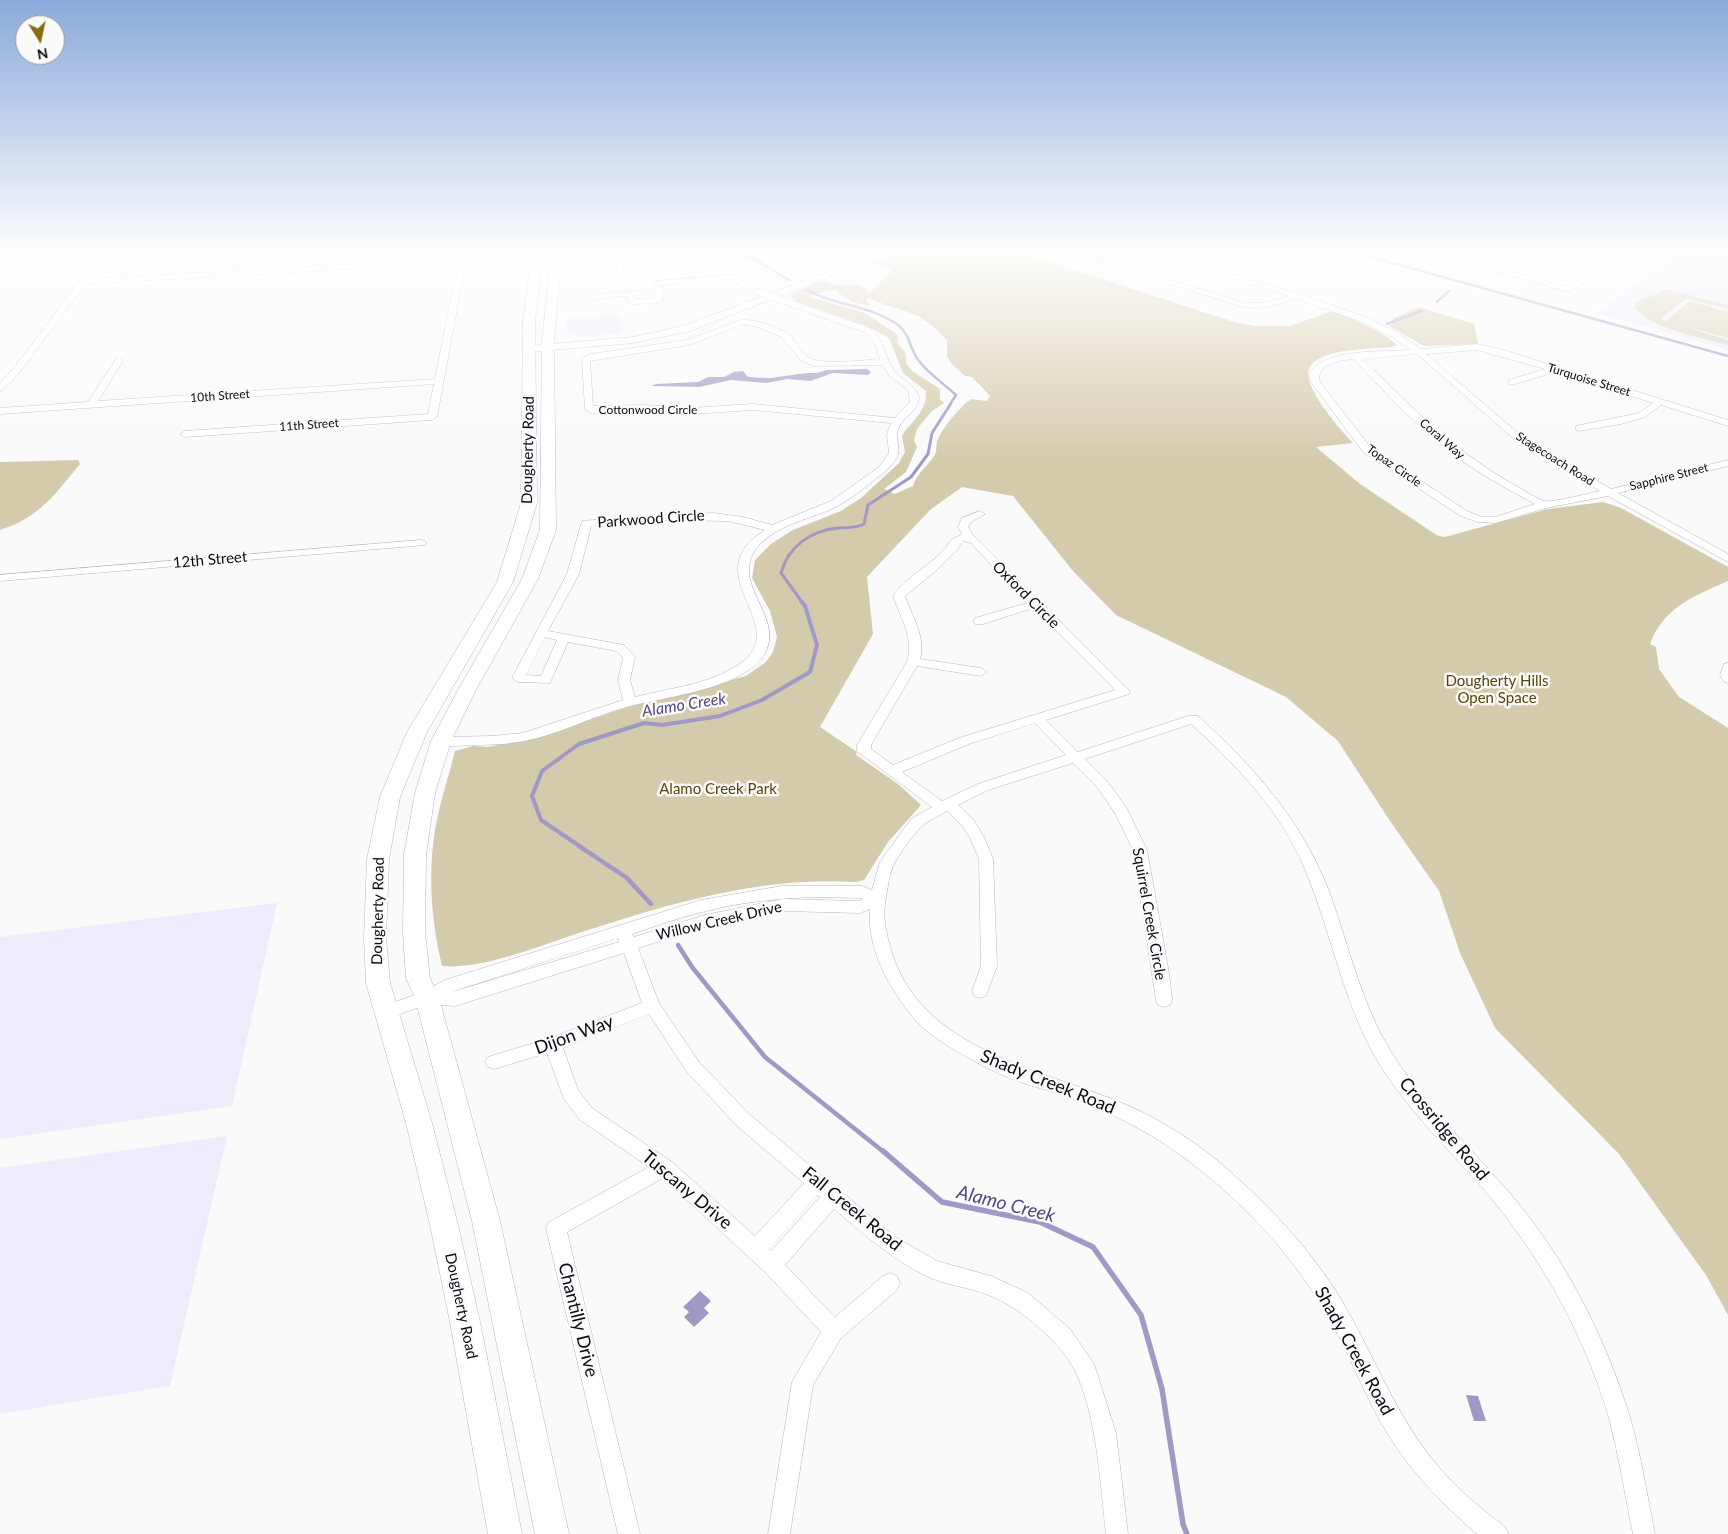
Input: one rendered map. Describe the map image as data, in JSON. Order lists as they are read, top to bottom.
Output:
{
  "streets": {
    "main road": ["Dougherty Road"],
    "street": [
      "Turquoise Street",
      "10th Street",
      "Cottonwood Circle",
      "11th Street",
      "Coral Way",
      "Stagecoach Road",
      "Topaz Circle",
      "Sapphire Street",
      "Parkwood Circle",
      "12th Street",
      "Oxford Circle",
      "Squirrel Creek Circle",
      "Willow Creek Drive",
      "Dijon Way",
      "Shady Creek Road",
      "Crossridge Road",
      "Tuscany Drive",
      "Fall Creek Road",
      "Chantilly Drive"
    ]
  },
  "crossings": [
    ["Turquoise Street", "Stagecoach Road"],
    ["Turquoise Street", "Topaz Circle"],
    ["10th Street", "11th Street"],
    ["Coral Way", "Topaz Circle"],
    ["Dougherty Road", "Willow Creek Drive"],
    ["Stagecoach Road", "Topaz Circle"],
    ["Stagecoach Road", "Sapphire Street"],
    ["Topaz Circle", "Sapphire Street"],
    ["Oxford Circle", "Squirrel Creek Circle"],
    ["Squirrel Creek Circle", "Shady Creek Road"],
    ["Willow Creek Drive", "Shady Creek Road"],
    ["Willow Creek Drive", "Fall Creek Road"],
    ["Dijon Way", "Tuscany Drive"],
    ["Dijon Way", "Fall Creek Road"],
    ["Shady Creek Road", "Crossridge Road"],
    ["Tuscany Drive", "Chantilly Drive"]
  ],
  "water": ["Alamo Creek"],
  "parks": ["Dougherty Hills Open Space", "Alamo Creek Park"],
  "north": "bottom"
}
